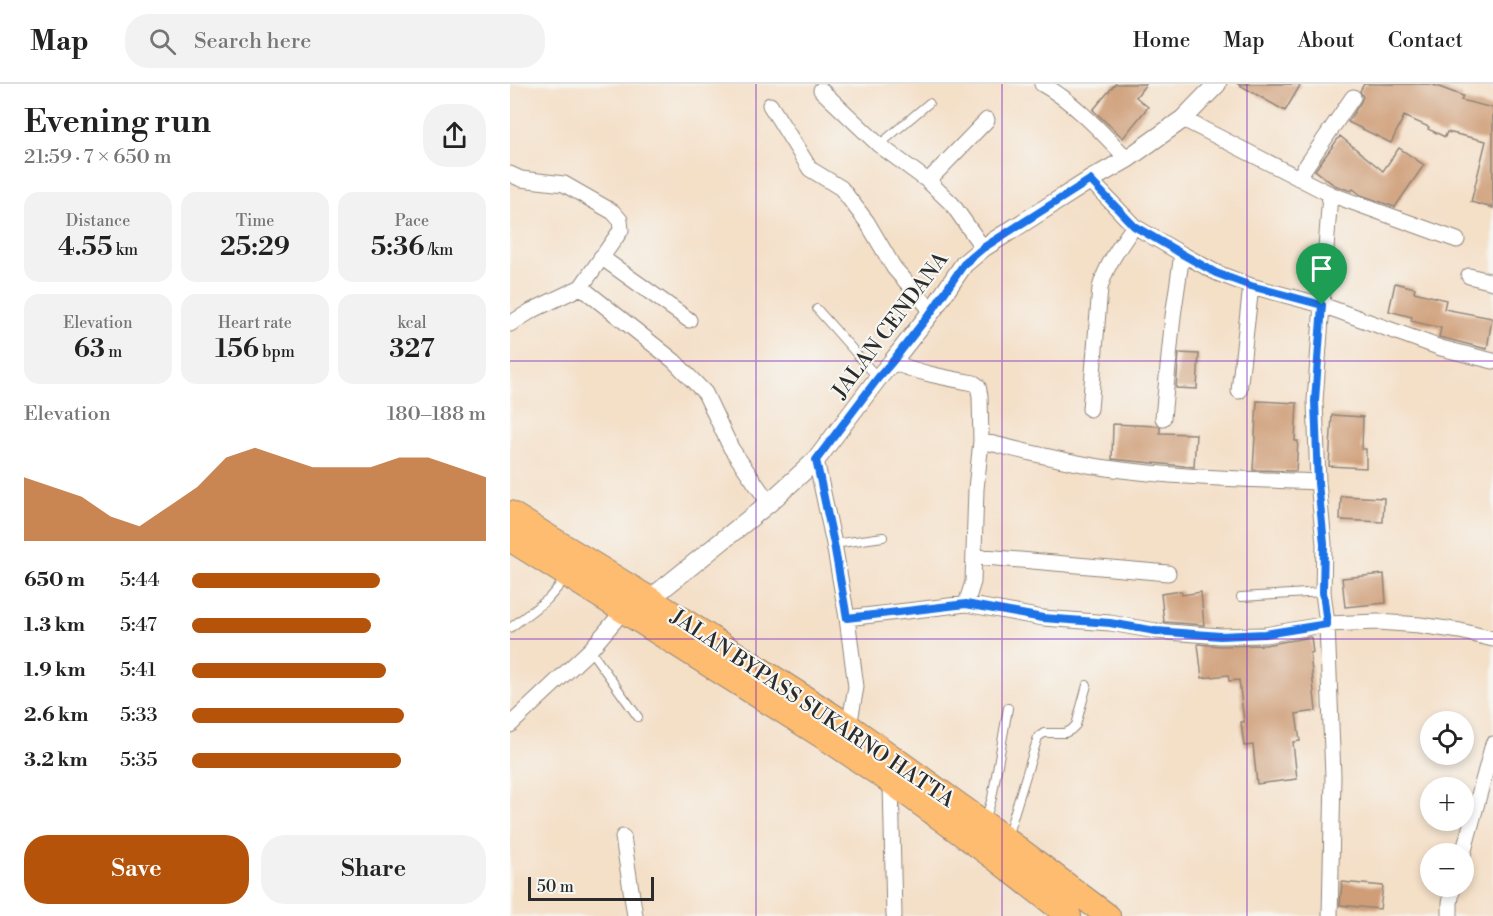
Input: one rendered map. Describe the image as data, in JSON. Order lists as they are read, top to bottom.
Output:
{
  "streets": {
    "highway": ["JALAN BYPASS SUKARNO HATTA"],
    "street": ["JALAN CENDANA"]
  },
  "crossings": [
    ["JALAN CENDANA", "JALAN BYPASS SUKARNO HATTA"]
  ],
  "scale_bar": "50 m",
  "page": {
    "header": "Map",
    "search": "Search here",
    "nav": [
      "Home",
      "Map",
      "About",
      "Contact"
    ],
    "heading": ["Evening run", "21:59 · 7 × 650 m"],
    "stats": [
      ["Distance", "4.55 km"],
      ["Time", "25:29"],
      ["Pace", "5:36 /km"],
      ["Elevation", "63 m"],
      ["Heart rate", "156 bpm"],
      ["kcal", "327"]
    ],
    "chart": ["Elevation", "180–188 m"],
    "list": [
      {
        "name": "650 m",
        "note": "5:44"
      },
      {
        "name": "1.3 km",
        "note": "5:47"
      },
      {
        "name": "1.9 km",
        "note": "5:41"
      },
      {
        "name": "2.6 km",
        "note": "5:33"
      },
      {
        "name": "3.2 km",
        "note": "5:35"
      }
    ],
    "map_buttons": ["+", "−"],
    "buttons": ["Save", "Share"],
    "scale": "50 m"
  }
}
